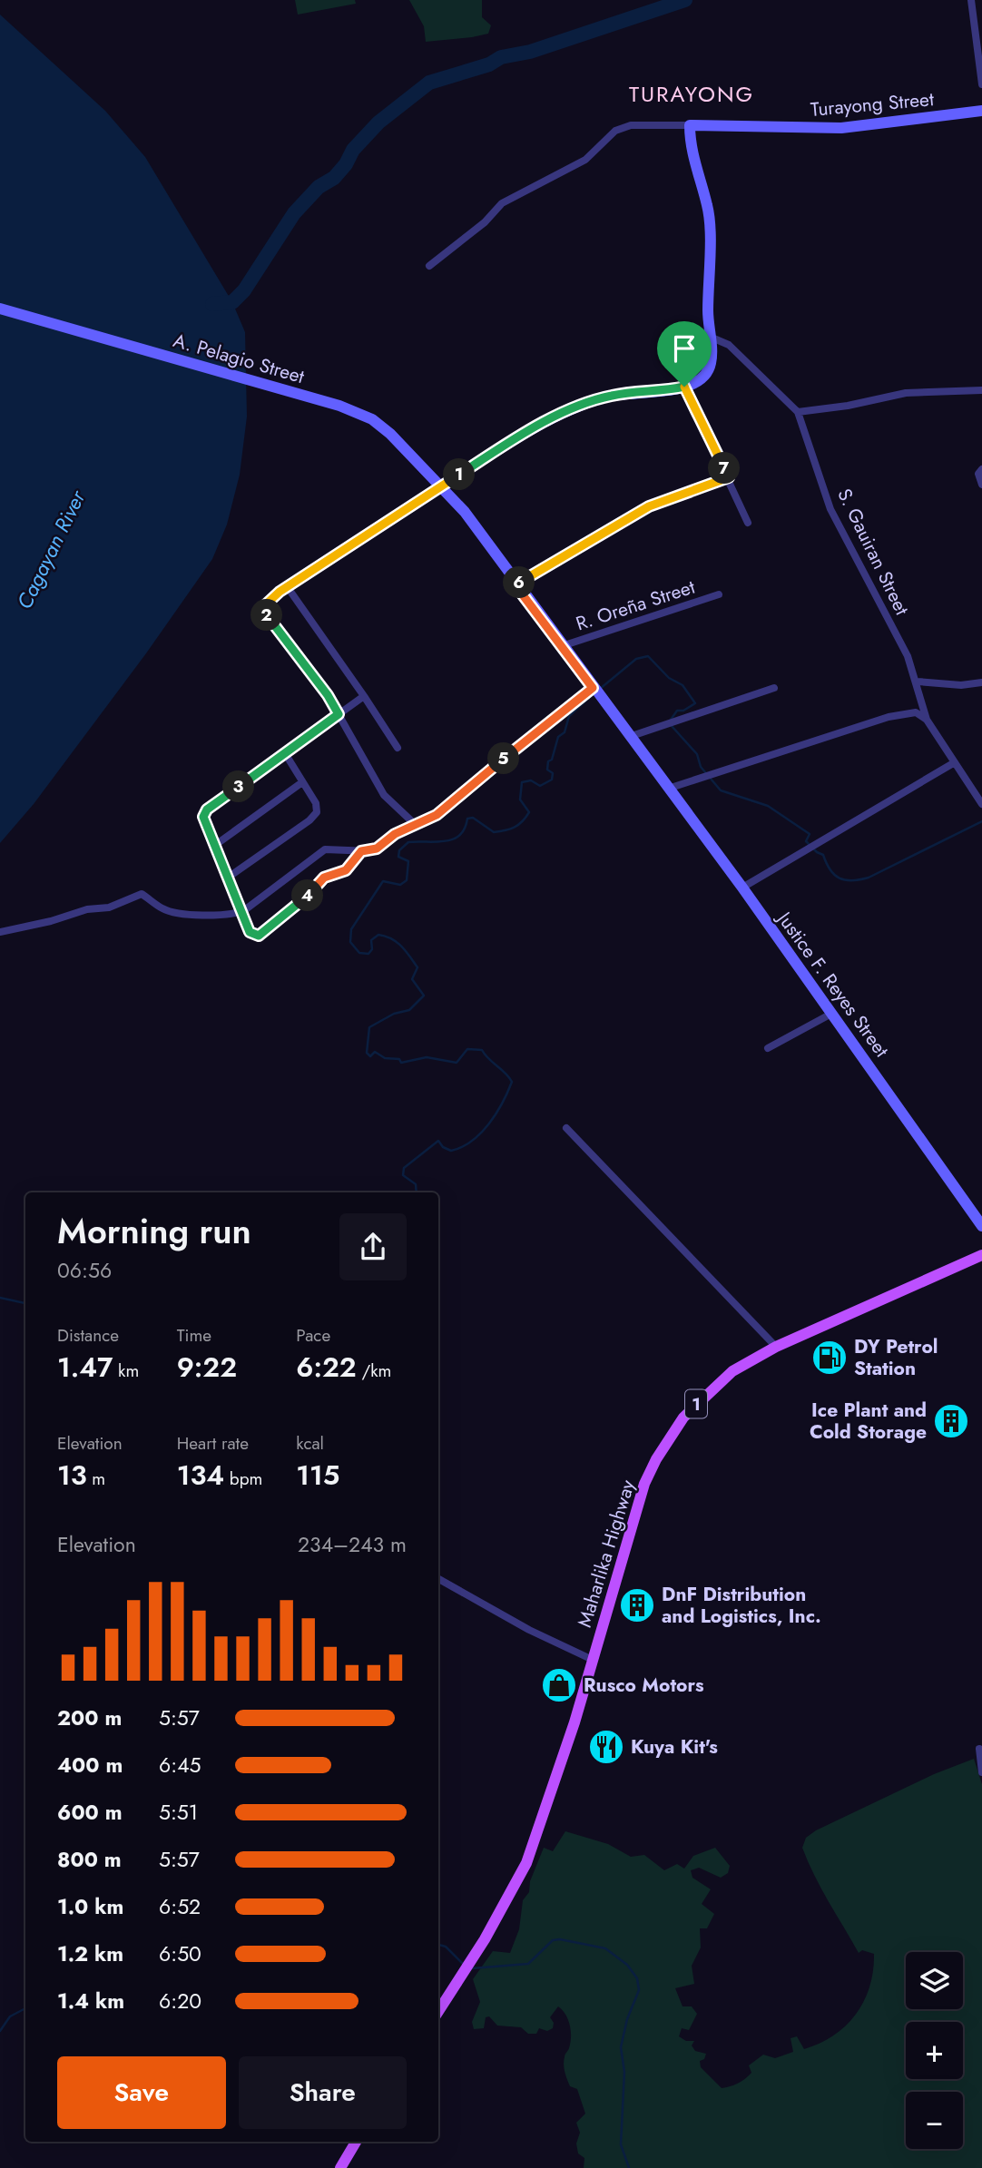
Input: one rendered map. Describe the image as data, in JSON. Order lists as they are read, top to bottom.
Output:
{
  "streets": {
    "main road": [
      "Turayong Street",
      "A. Pelagio Street",
      "Justice F. Reyes Street",
      "1",
      "Maharlika Highway"
    ],
    "street": ["S. Gauiran Street", "R. Oreña Street"]
  },
  "crossings": [
    ["A. Pelagio Street", "R. Oreña Street"],
    ["A. Pelagio Street", "Justice F. Reyes Street"],
    ["R. Oreña Street", "Justice F. Reyes Street"]
  ],
  "districts": ["TURAYONG"],
  "water": ["Cagayan River"],
  "places": {
    "fuel station": ["DY Petrol Station"],
    "building": ["Ice Plant and Cold Storage", "DnF Distribution and Logistics, Inc."],
    "shop": ["Rusco Motors"],
    "restaurant": ["Kuya Kit's"]
  },
  "page": {
    "pins": [
      "7",
      "1",
      "6",
      "2",
      "5",
      "3",
      "4"
    ],
    "heading": ["Morning run", "06:56"],
    "stats": [
      ["Distance", "1.47 km"],
      ["Time", "9:22"],
      ["Pace", "6:22 /km"],
      ["Elevation", "13 m"],
      ["Heart rate", "134 bpm"],
      ["kcal", "115"]
    ],
    "chart": ["Elevation", "234–243 m"],
    "list": [
      {
        "name": "200 m",
        "note": "5:57"
      },
      {
        "name": "400 m",
        "note": "6:45"
      },
      {
        "name": "600 m",
        "note": "5:51"
      },
      {
        "name": "800 m",
        "note": "5:57"
      },
      {
        "name": "1.0 km",
        "note": "6:52"
      },
      {
        "name": "1.2 km",
        "note": "6:50"
      },
      {
        "name": "1.4 km",
        "note": "6:20"
      }
    ],
    "map_buttons": ["+", "−"],
    "buttons": ["Save", "Share"]
  }
}
